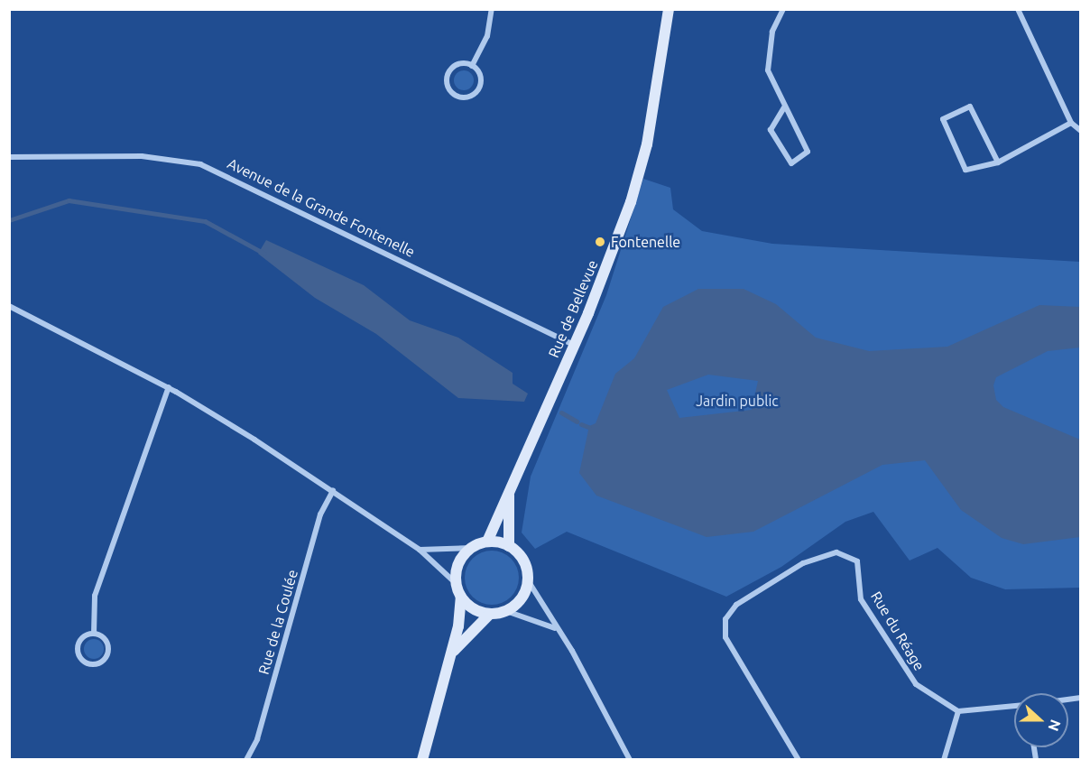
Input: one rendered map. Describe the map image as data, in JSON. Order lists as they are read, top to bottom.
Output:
{
  "streets": {
    "street": [
      "Avenue de la Grande Fontenelle",
      "Rue de Bellevue",
      "Rue de la Coulée",
      "Rue du Réage"
    ]
  },
  "crossings": [
    ["Avenue de la Grande Fontenelle", "Rue de Bellevue"]
  ],
  "parks": ["Jardin public"],
  "places": ["Fontenelle"],
  "north": "right"
}
